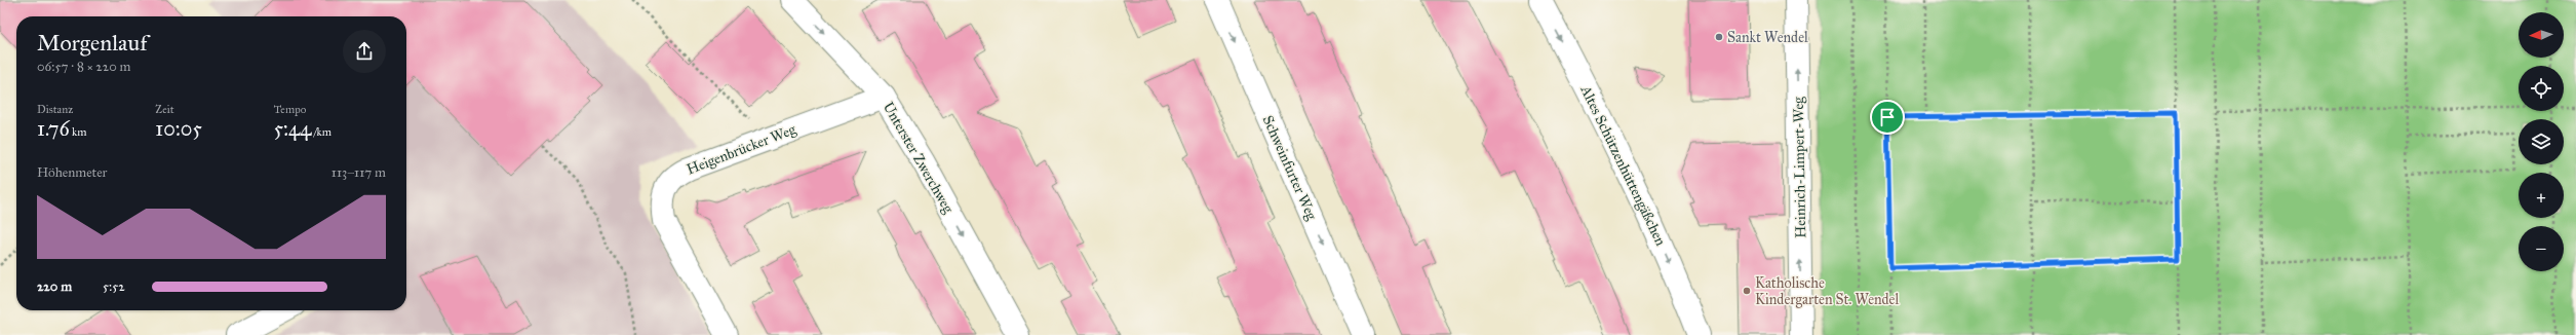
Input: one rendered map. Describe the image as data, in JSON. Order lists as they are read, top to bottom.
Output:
{
  "streets": {
    "street": [
      "Heigenbrücker Weg",
      "Unterster Zwerchweg",
      "Altes Schützenhüttengäßchen",
      "Schweinfurter Weg",
      "Heinrich-Limpert-Weg"
    ]
  },
  "crossings": [
    ["Heigenbrücker Weg", "Unterster Zwerchweg"]
  ],
  "one_way": [
    "Unterster Zwerchweg",
    "Altes Schützenhüttengäßchen",
    "Schweinfurter Weg",
    "Heinrich-Limpert-Weg"
  ],
  "places": ["Sankt Wendel", "Katholische Kindergarten St. Wendel"],
  "north": "left",
  "page": {
    "map_buttons": ["+", "−"],
    "heading": ["Morgenlauf", "06:57 · 8 × 220 m"],
    "stats": [
      ["Distanz", "1.76 km"],
      ["Zeit", "10:05"],
      ["Tempo", "5:44 /km"]
    ],
    "chart": ["Höhenmeter", "113–117 m"],
    "list": [
      {
        "name": "220 m",
        "note": "5:52"
      }
    ]
  }
}
